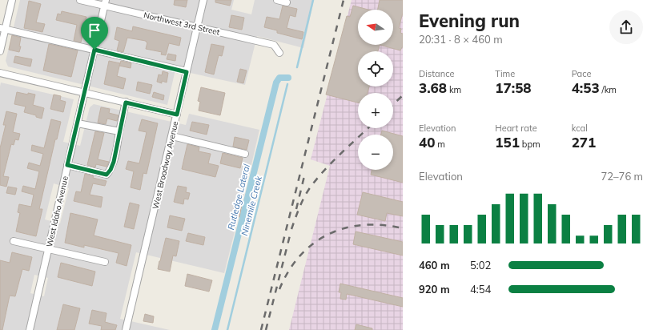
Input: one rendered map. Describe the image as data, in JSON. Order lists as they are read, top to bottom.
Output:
{
  "streets": {
    "street": ["Northwest 3rd Street", "West Broadway Avenue", "West Idaho Avenue"]
  },
  "crossings": [
    ["Northwest 3rd Street", "West Broadway Avenue"],
    ["Northwest 3rd Street", "West Idaho Avenue"]
  ],
  "water": ["Rutledge Lateral", "Ninemile Creek"],
  "north": "left",
  "page": {
    "heading": ["Evening run", "20:31 · 8 × 460 m"],
    "map_buttons": ["+", "−"],
    "stats": [
      ["Distance", "3.68 km"],
      ["Time", "17:58"],
      ["Pace", "4:53 /km"],
      ["Elevation", "40 m"],
      ["Heart rate", "151 bpm"],
      ["kcal", "271"]
    ],
    "chart": ["Elevation", "72–76 m"],
    "list": [
      {
        "name": "460 m",
        "note": "5:02"
      },
      {
        "name": "920 m",
        "note": "4:54"
      }
    ]
  }
}
